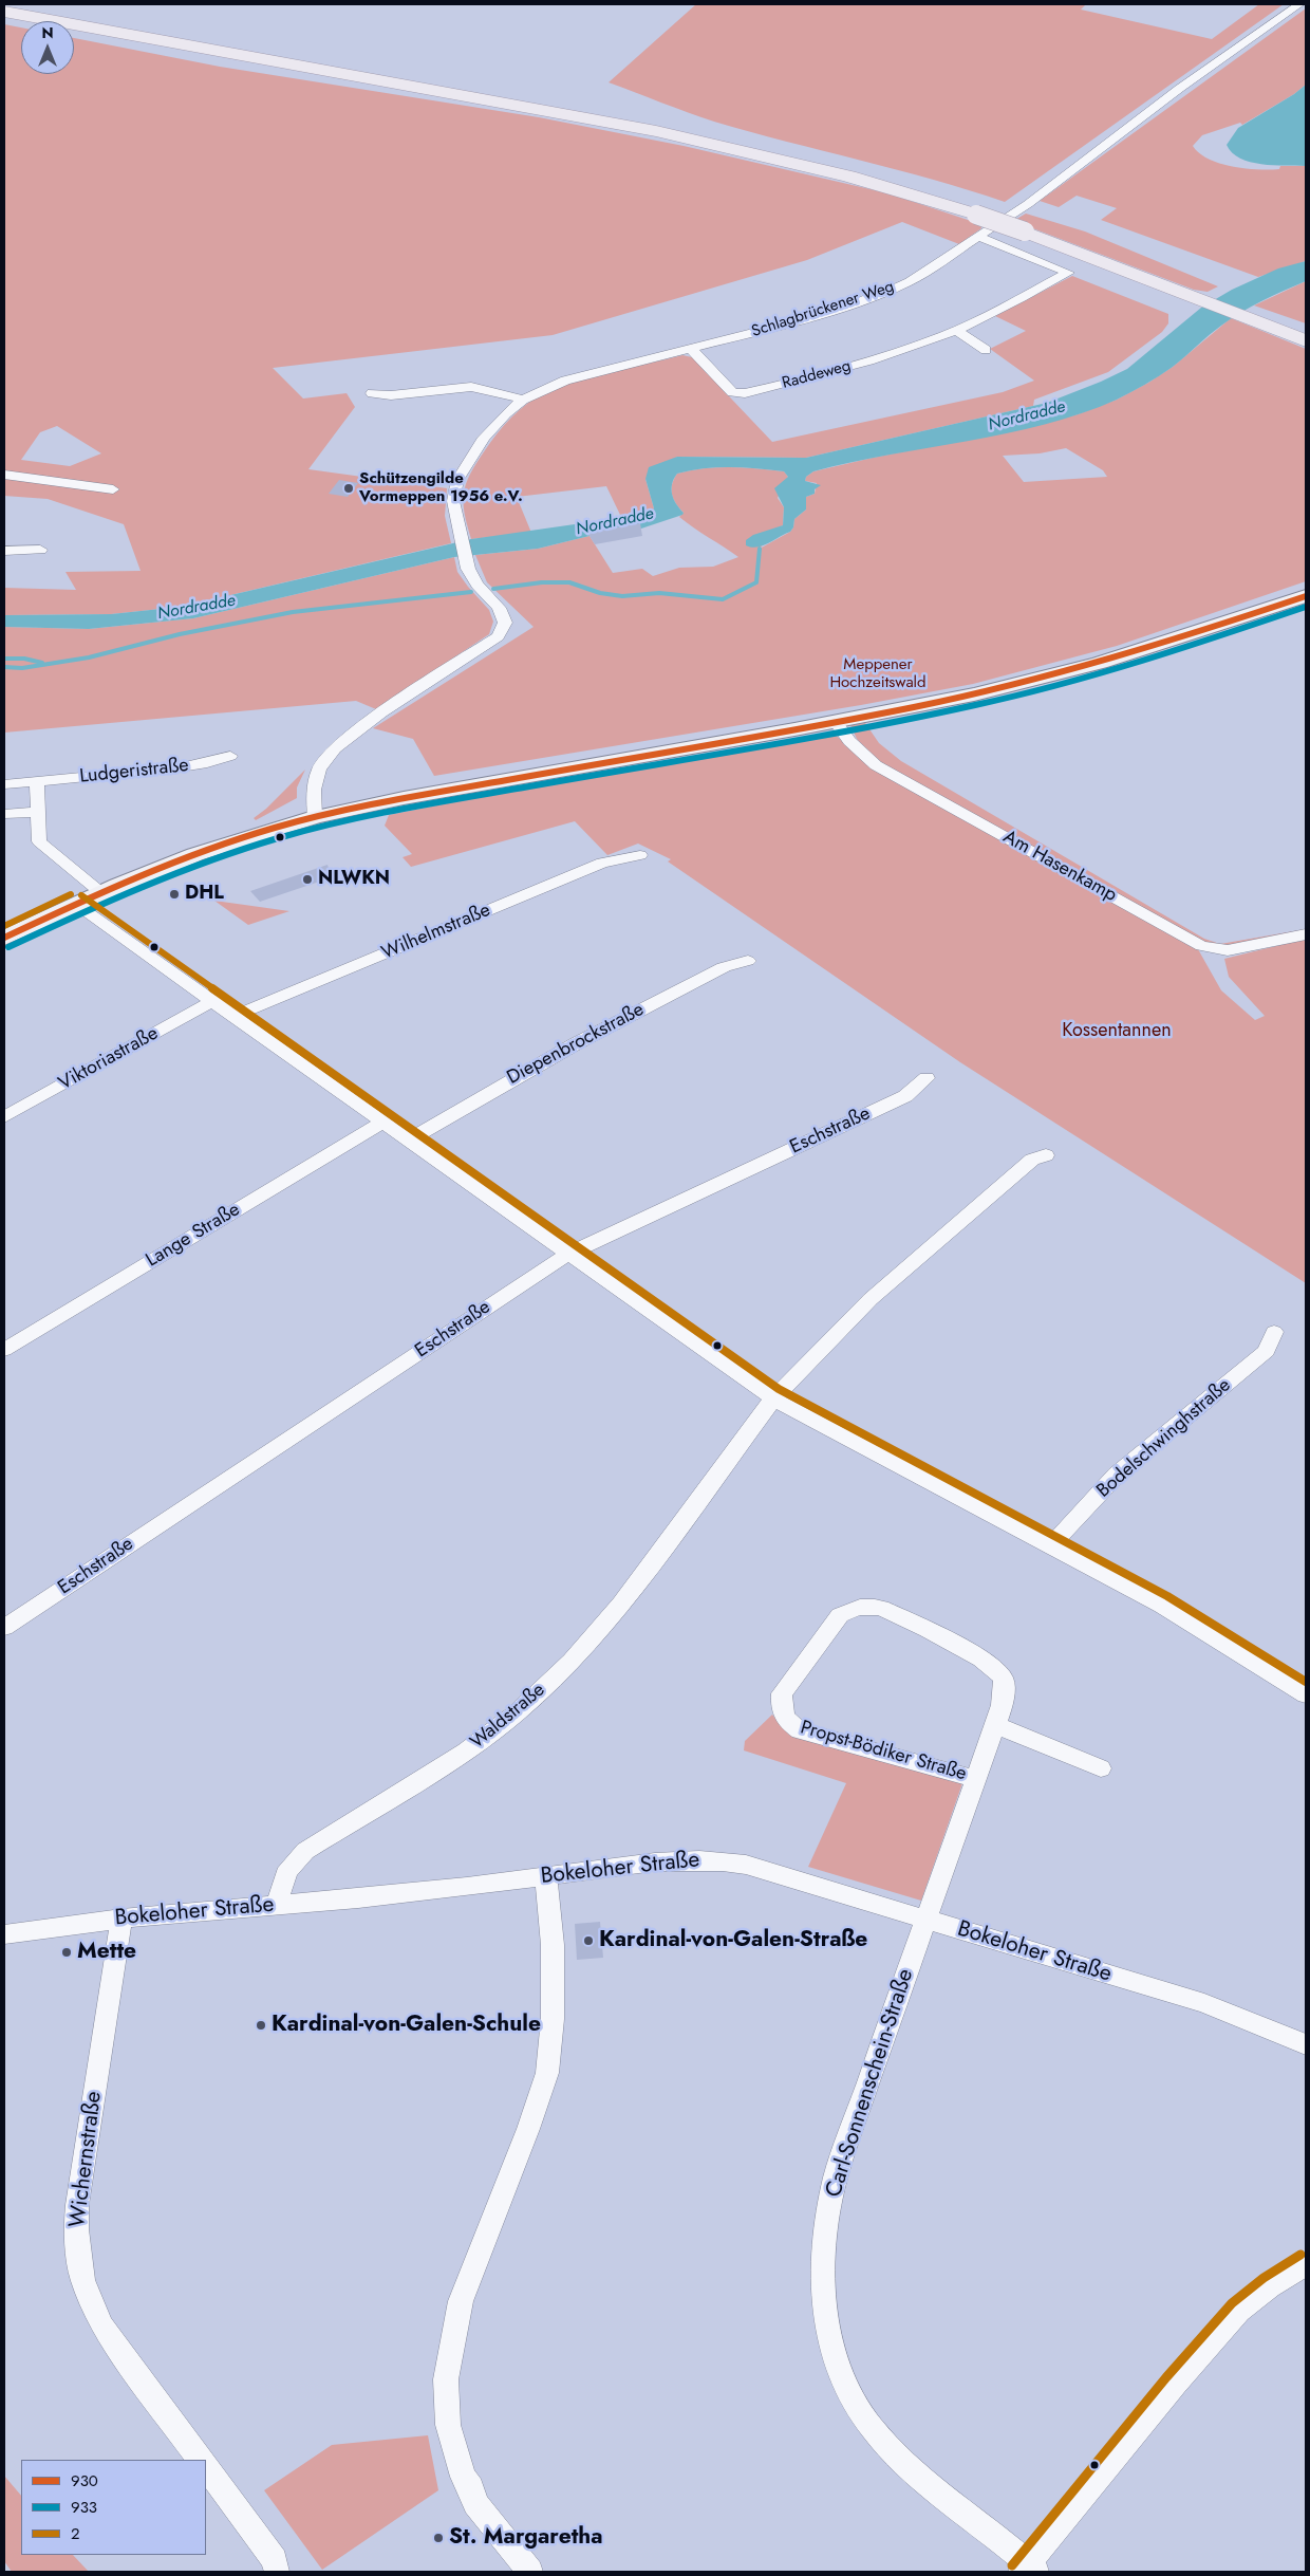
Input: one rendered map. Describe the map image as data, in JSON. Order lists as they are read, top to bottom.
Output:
{
  "streets": {
    "street": [
      "Schlagbrückener Weg",
      "Raddeweg",
      "Ludgeristraße",
      "Am Hasenkamp",
      "Wilhelmstraße",
      "Diepenbrockstraße",
      "Viktoriastraße",
      "Eschstraße",
      "Lange Straße",
      "Bodelschwinghstraße",
      "Waldstraße",
      "Propst-Bödiker Straße",
      "Bokeloher Straße",
      "Carl-Sonnenschein-Straße",
      "Wichernstraße"
    ]
  },
  "crossings": [
    ["Schlagbrückener Weg", "Raddeweg"],
    ["Waldstraße", "Bokeloher Straße"],
    ["Propst-Bödiker Straße", "Carl-Sonnenschein-Straße"],
    ["Bokeloher Straße", "Carl-Sonnenschein-Straße"],
    ["Bokeloher Straße", "Wichernstraße"]
  ],
  "water": ["Nordradde"],
  "parks": ["Meppener Hochzeitswald", "Kossentannen"],
  "places": [
    "Schützengilde Vormeppen 1956 e.V.",
    "NLWKN",
    "DHL",
    "Kardinal-von-Galen-Straße",
    "Mette",
    "Kardinal-von-Galen-Schule",
    "St. Margaretha"
  ],
  "lines": ["transit line 930", "transit line 933", "transit line 2"],
  "legend": ["930", "933", "2"],
  "north": "top"
}
